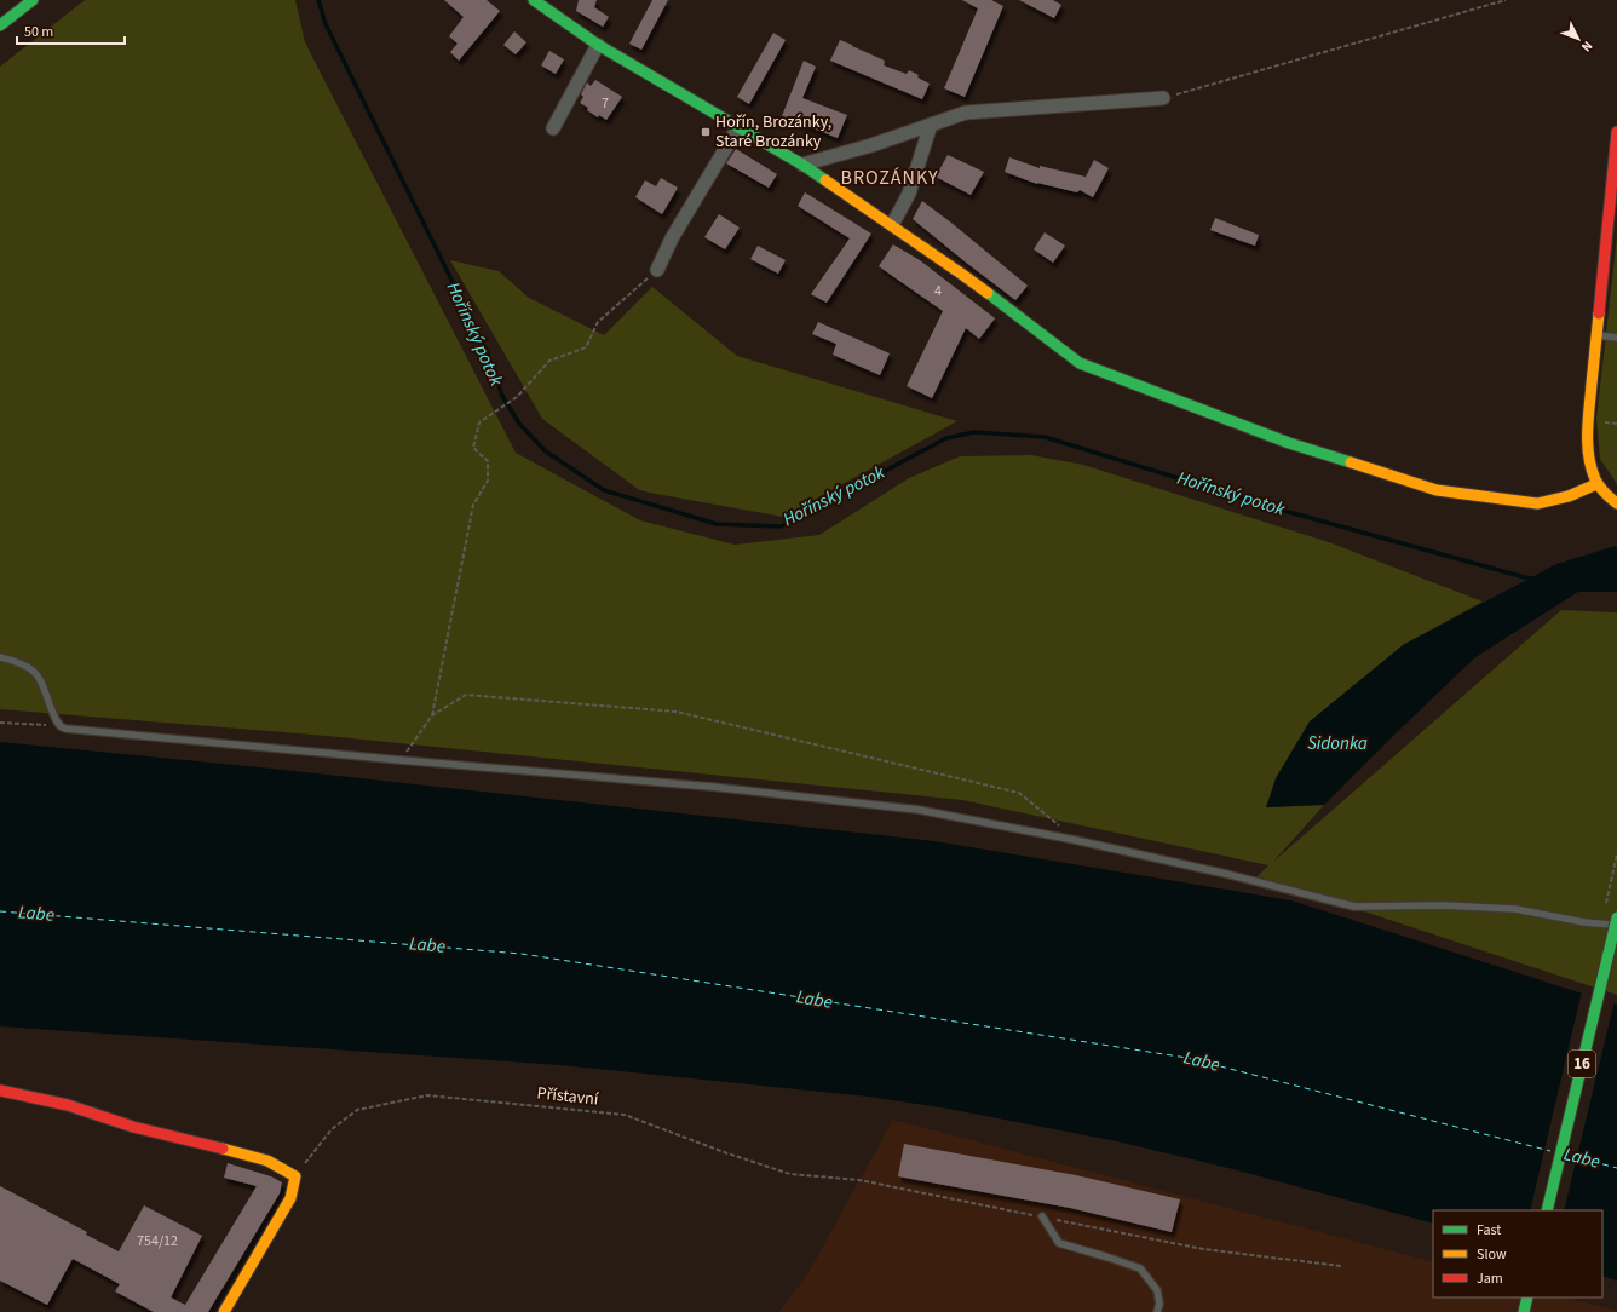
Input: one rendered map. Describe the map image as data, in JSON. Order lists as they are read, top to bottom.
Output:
{
  "streets": {
    "street": ["16"],
    "path": ["Přístavní"]
  },
  "districts": ["BROZÁNKY"],
  "water": ["Hořínský potok", "Sidonka", "Labe"],
  "places": {
    "transit": ["Hořín, Brozánky, Staré Brozánky"]
  },
  "house_numbers": ["7", "4", "754/12"],
  "legend": ["Fast", "Slow", "Jam"],
  "scale_bar": "50 m",
  "north": "bottom right"
}
